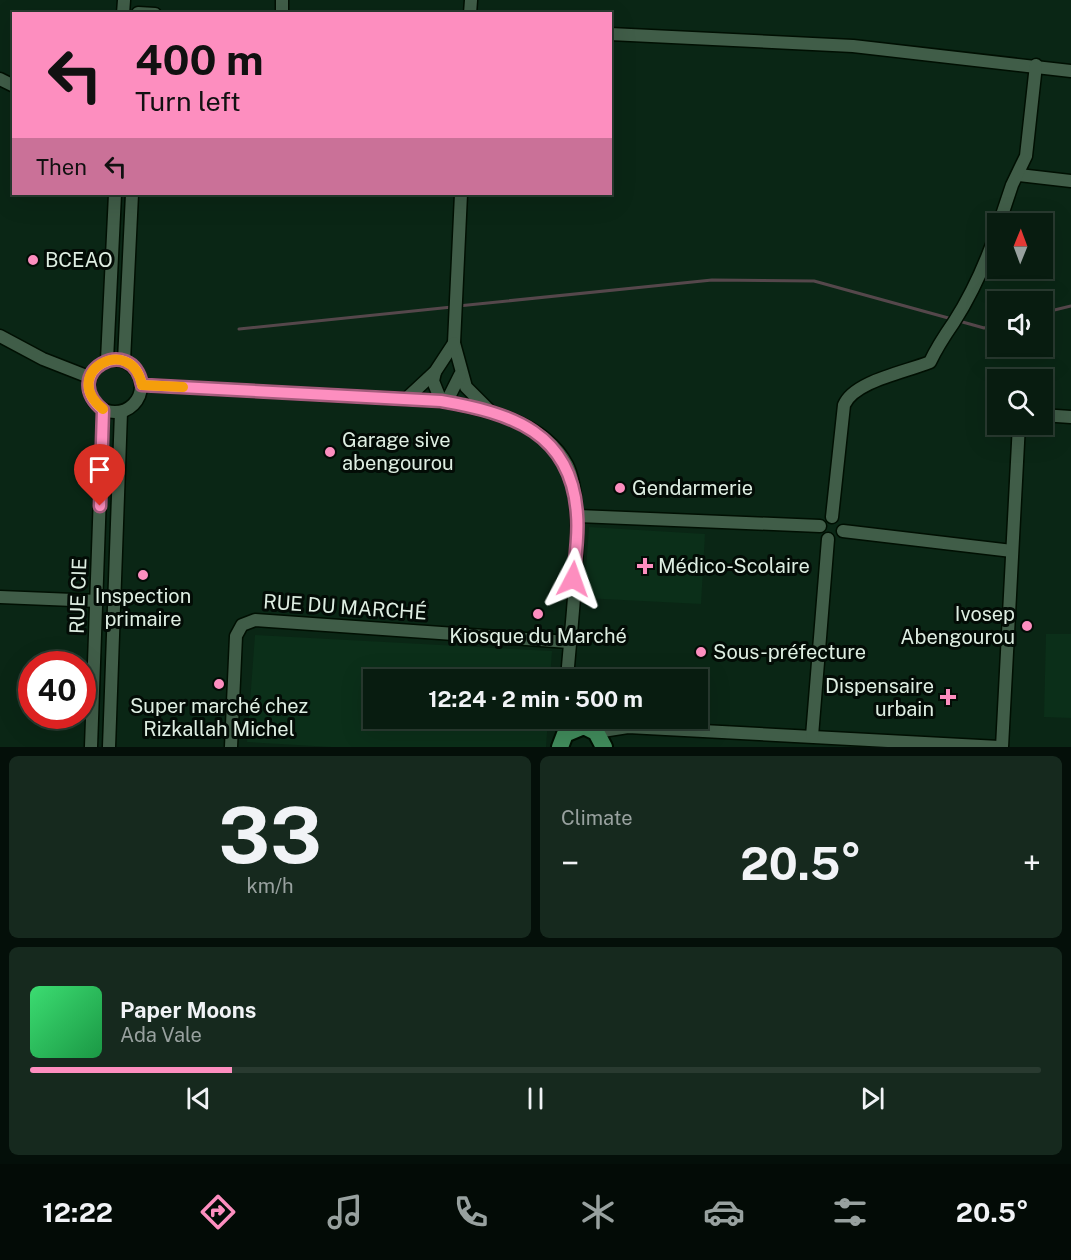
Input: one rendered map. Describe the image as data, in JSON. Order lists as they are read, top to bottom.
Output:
{
  "streets": {
    "street": ["RUE CIE", "RUE DU MARCHÉ"]
  },
  "places": {
    "other": [
      "BCEAO",
      "Garage sive abengourou",
      "Gendarmerie",
      "Inspection primaire",
      "Kiosque du Marché",
      "Ivosep Abengourou",
      "Sous-préfecture",
      "Super marché chez Rizkallah Michel"
    ],
    "health": ["Médico-Scolaire", "Dispensaire urbain"]
  },
  "north": "top",
  "page": {
    "turn": ["400 m", "Turn left"],
    "then": "Then",
    "limit": "40",
    "trip": "12:24 · 2 min · 500 m",
    "tile": [
      ["33", "km/h"],
      "Climate"
    ],
    "heat": ["−", "20.5°", "+"],
    "song": ["Paper Moons", "Ada Vale"],
    "tabs": ["12:22", "20.5°"]
  }
}
